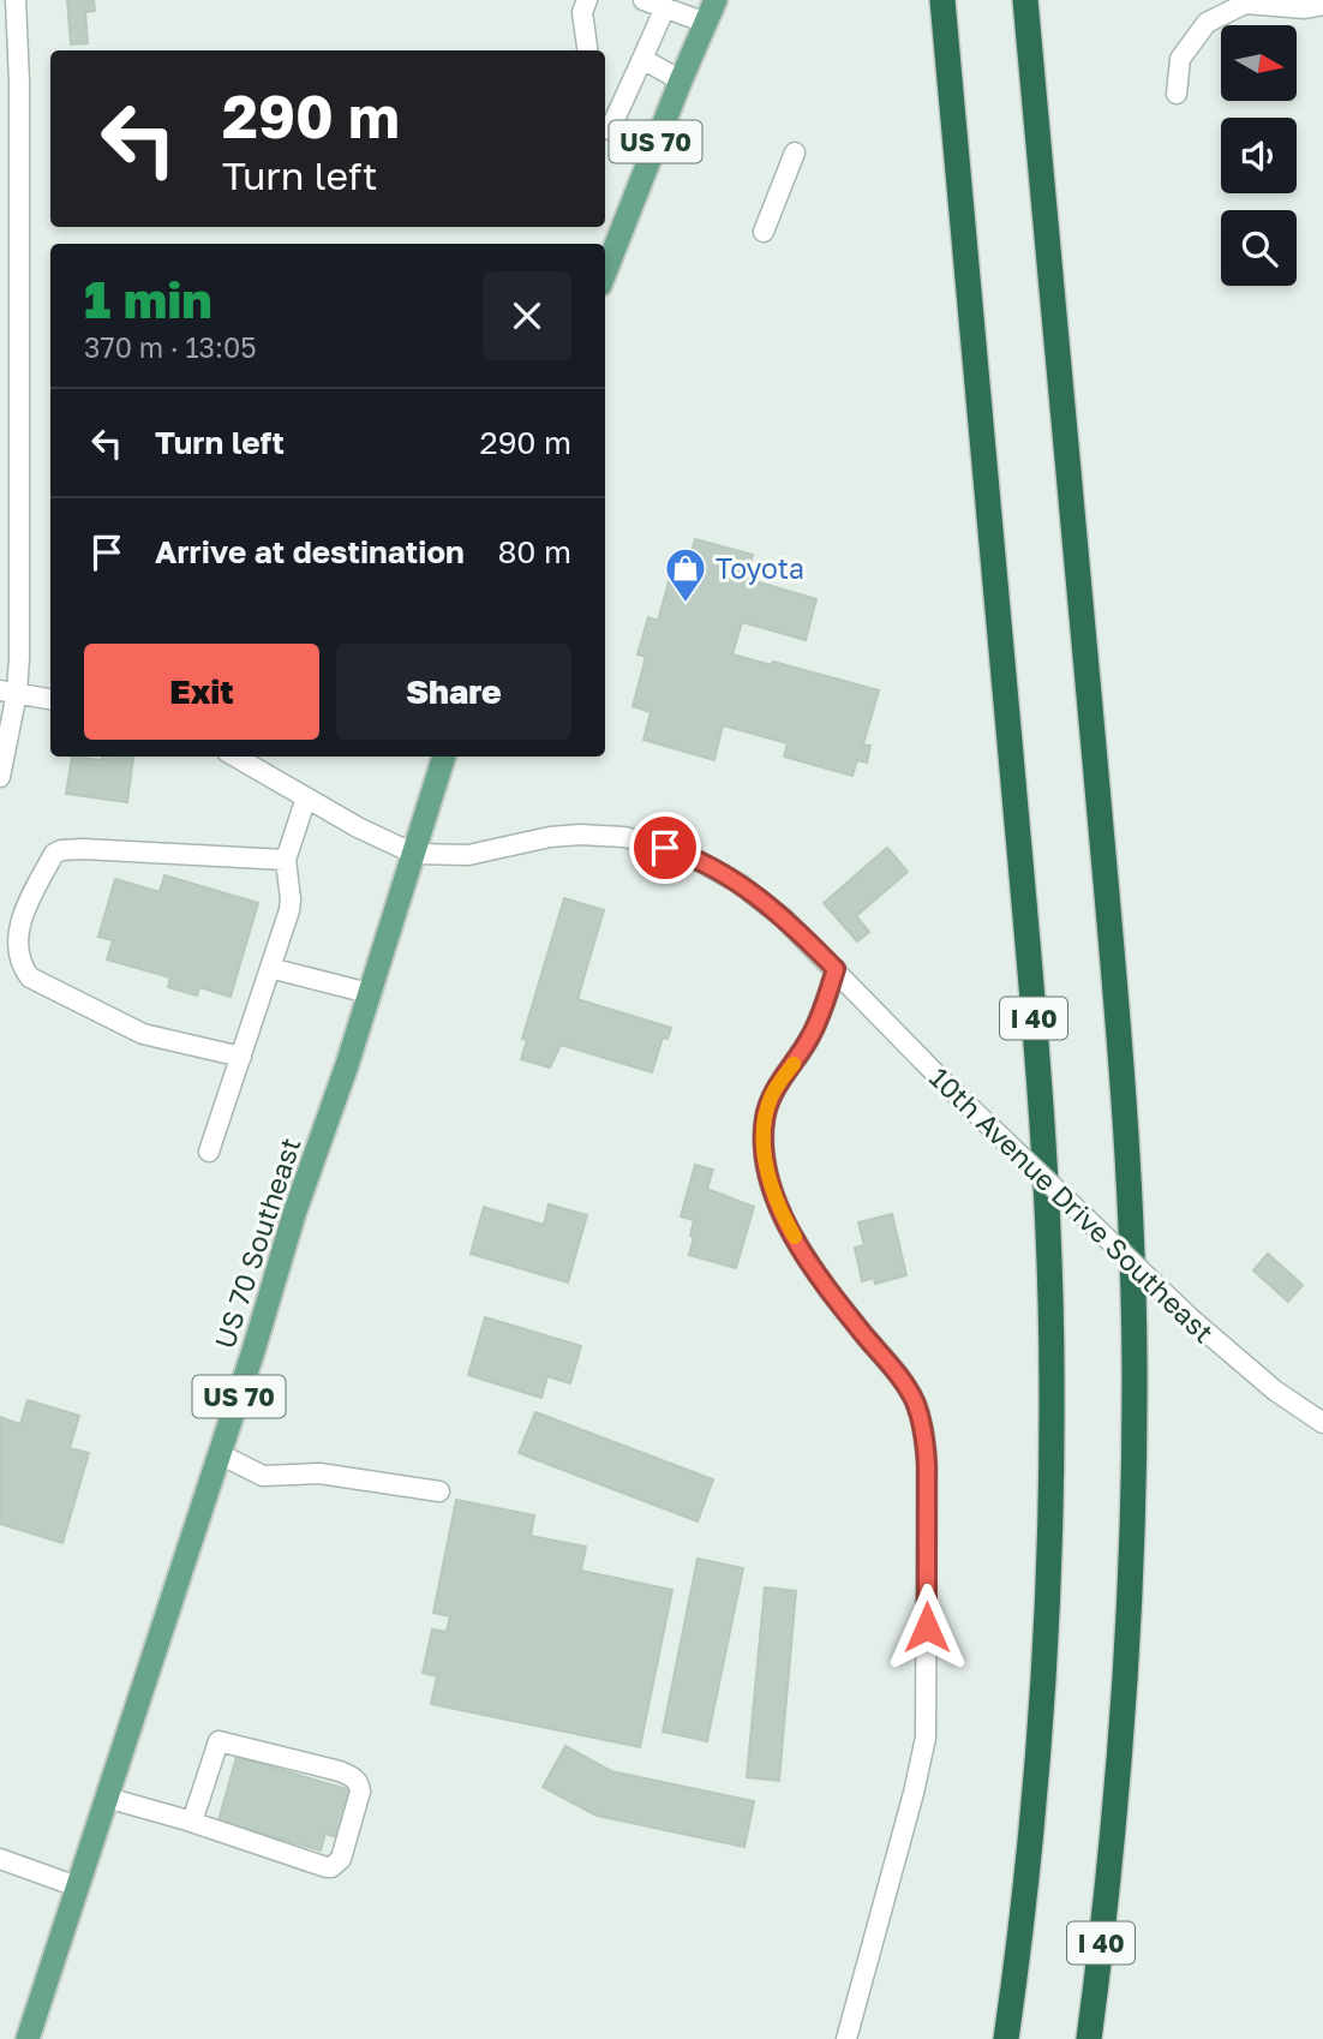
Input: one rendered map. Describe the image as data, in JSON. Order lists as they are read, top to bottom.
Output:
{
  "streets": {
    "highway": ["I 40"],
    "main road": ["US 70", "US 70 Southeast"],
    "street": ["10th Avenue Drive Southeast"]
  },
  "crossings": [
    ["10th Avenue Drive Southeast", "US 70 Southeast"]
  ],
  "places": {
    "shop": ["Toyota"]
  },
  "north": "right",
  "page": {
    "turn": ["290 m", "Turn left"],
    "heading": ["1 min", "370 m · 13:05"],
    "list": [
      {
        "name": "Turn left",
        "value": "290 m"
      },
      {
        "name": "Arrive at destination",
        "value": "80 m"
      }
    ],
    "buttons": ["Exit", "Share"]
  }
}
